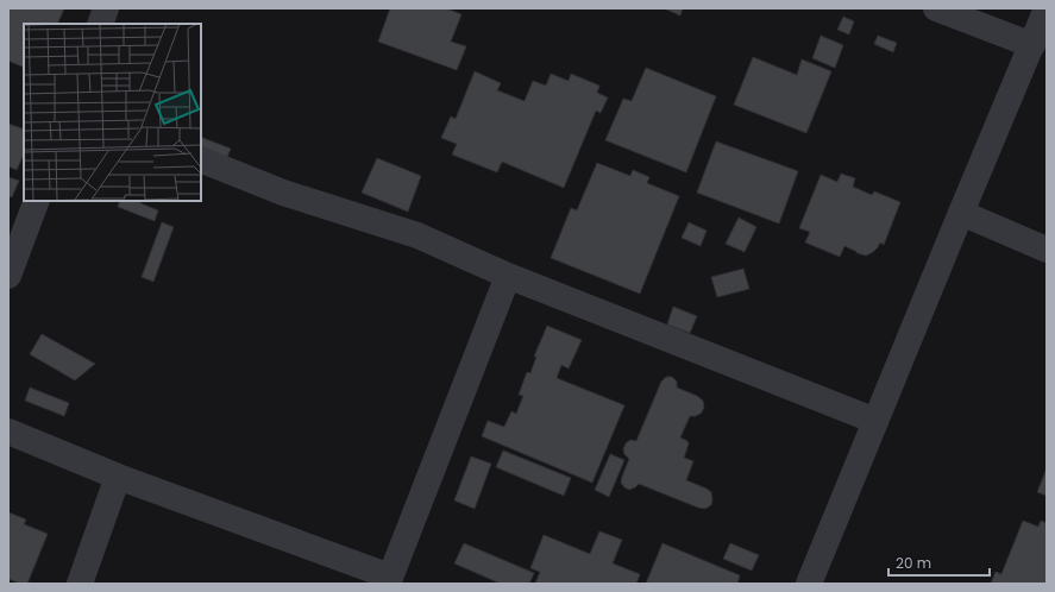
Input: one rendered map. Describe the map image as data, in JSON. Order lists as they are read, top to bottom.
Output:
{
  "scale_bar": "20 m"
}
